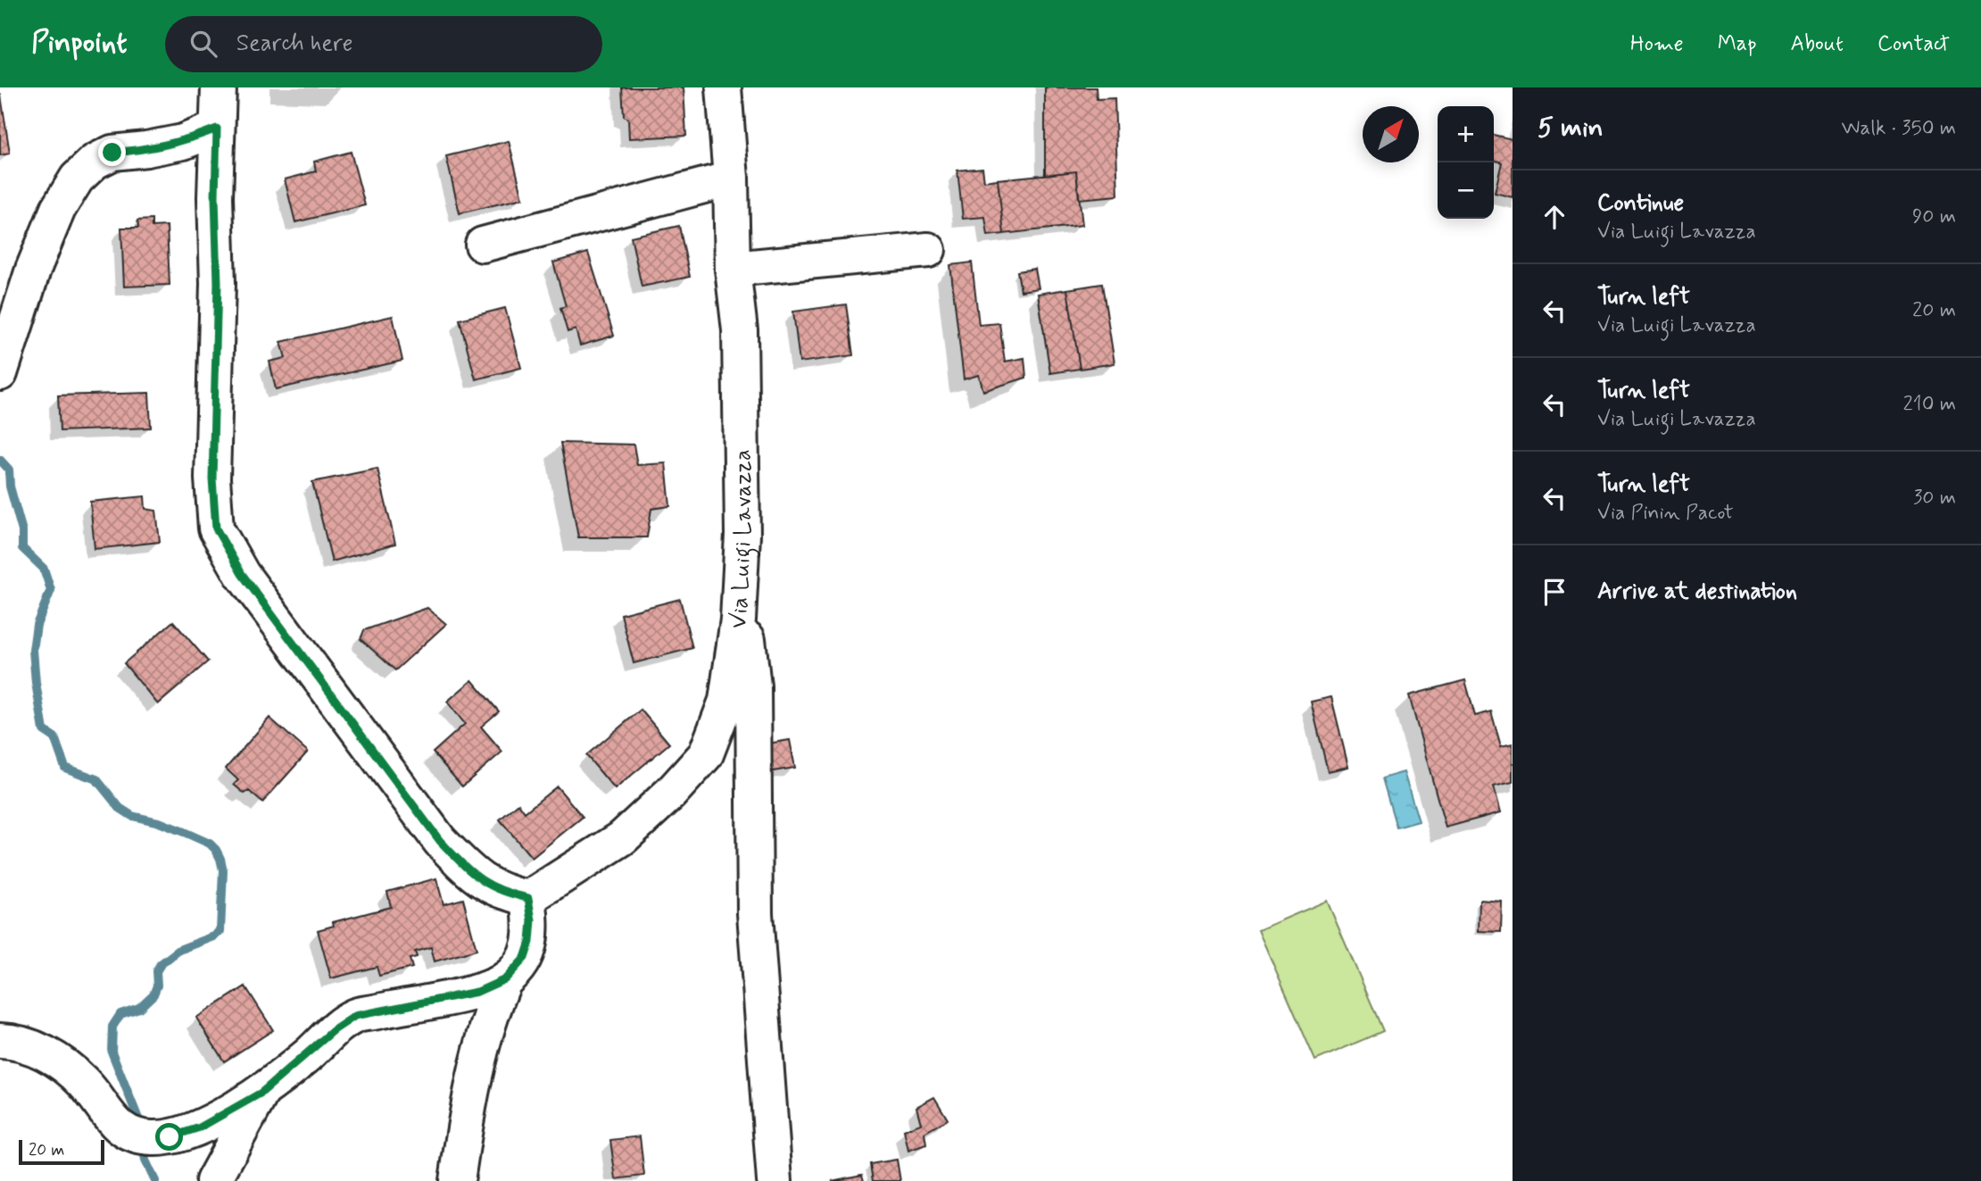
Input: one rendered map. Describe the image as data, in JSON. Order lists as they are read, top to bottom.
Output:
{
  "streets": {
    "street": ["Via Luigi Lavazza"]
  },
  "scale_bar": "20 m",
  "north": "top right",
  "page": {
    "header": "Pinpoint",
    "search": "Search here",
    "nav": [
      "Home",
      "Map",
      "About",
      "Contact"
    ],
    "heading": ["5 min", "Walk · 350 m"],
    "map_buttons": ["+", "−"],
    "list": [
      ["Continue", "Via Luigi Lavazza", "90 m"],
      ["Turn left", "Via Luigi Lavazza", "20 m"],
      ["Turn left", "Via Luigi Lavazza", "210 m"],
      ["Turn left", "Via Pinin Pacot", "30 m"],
      "Arrive at destination"
    ],
    "scale": "20 m"
  }
}
